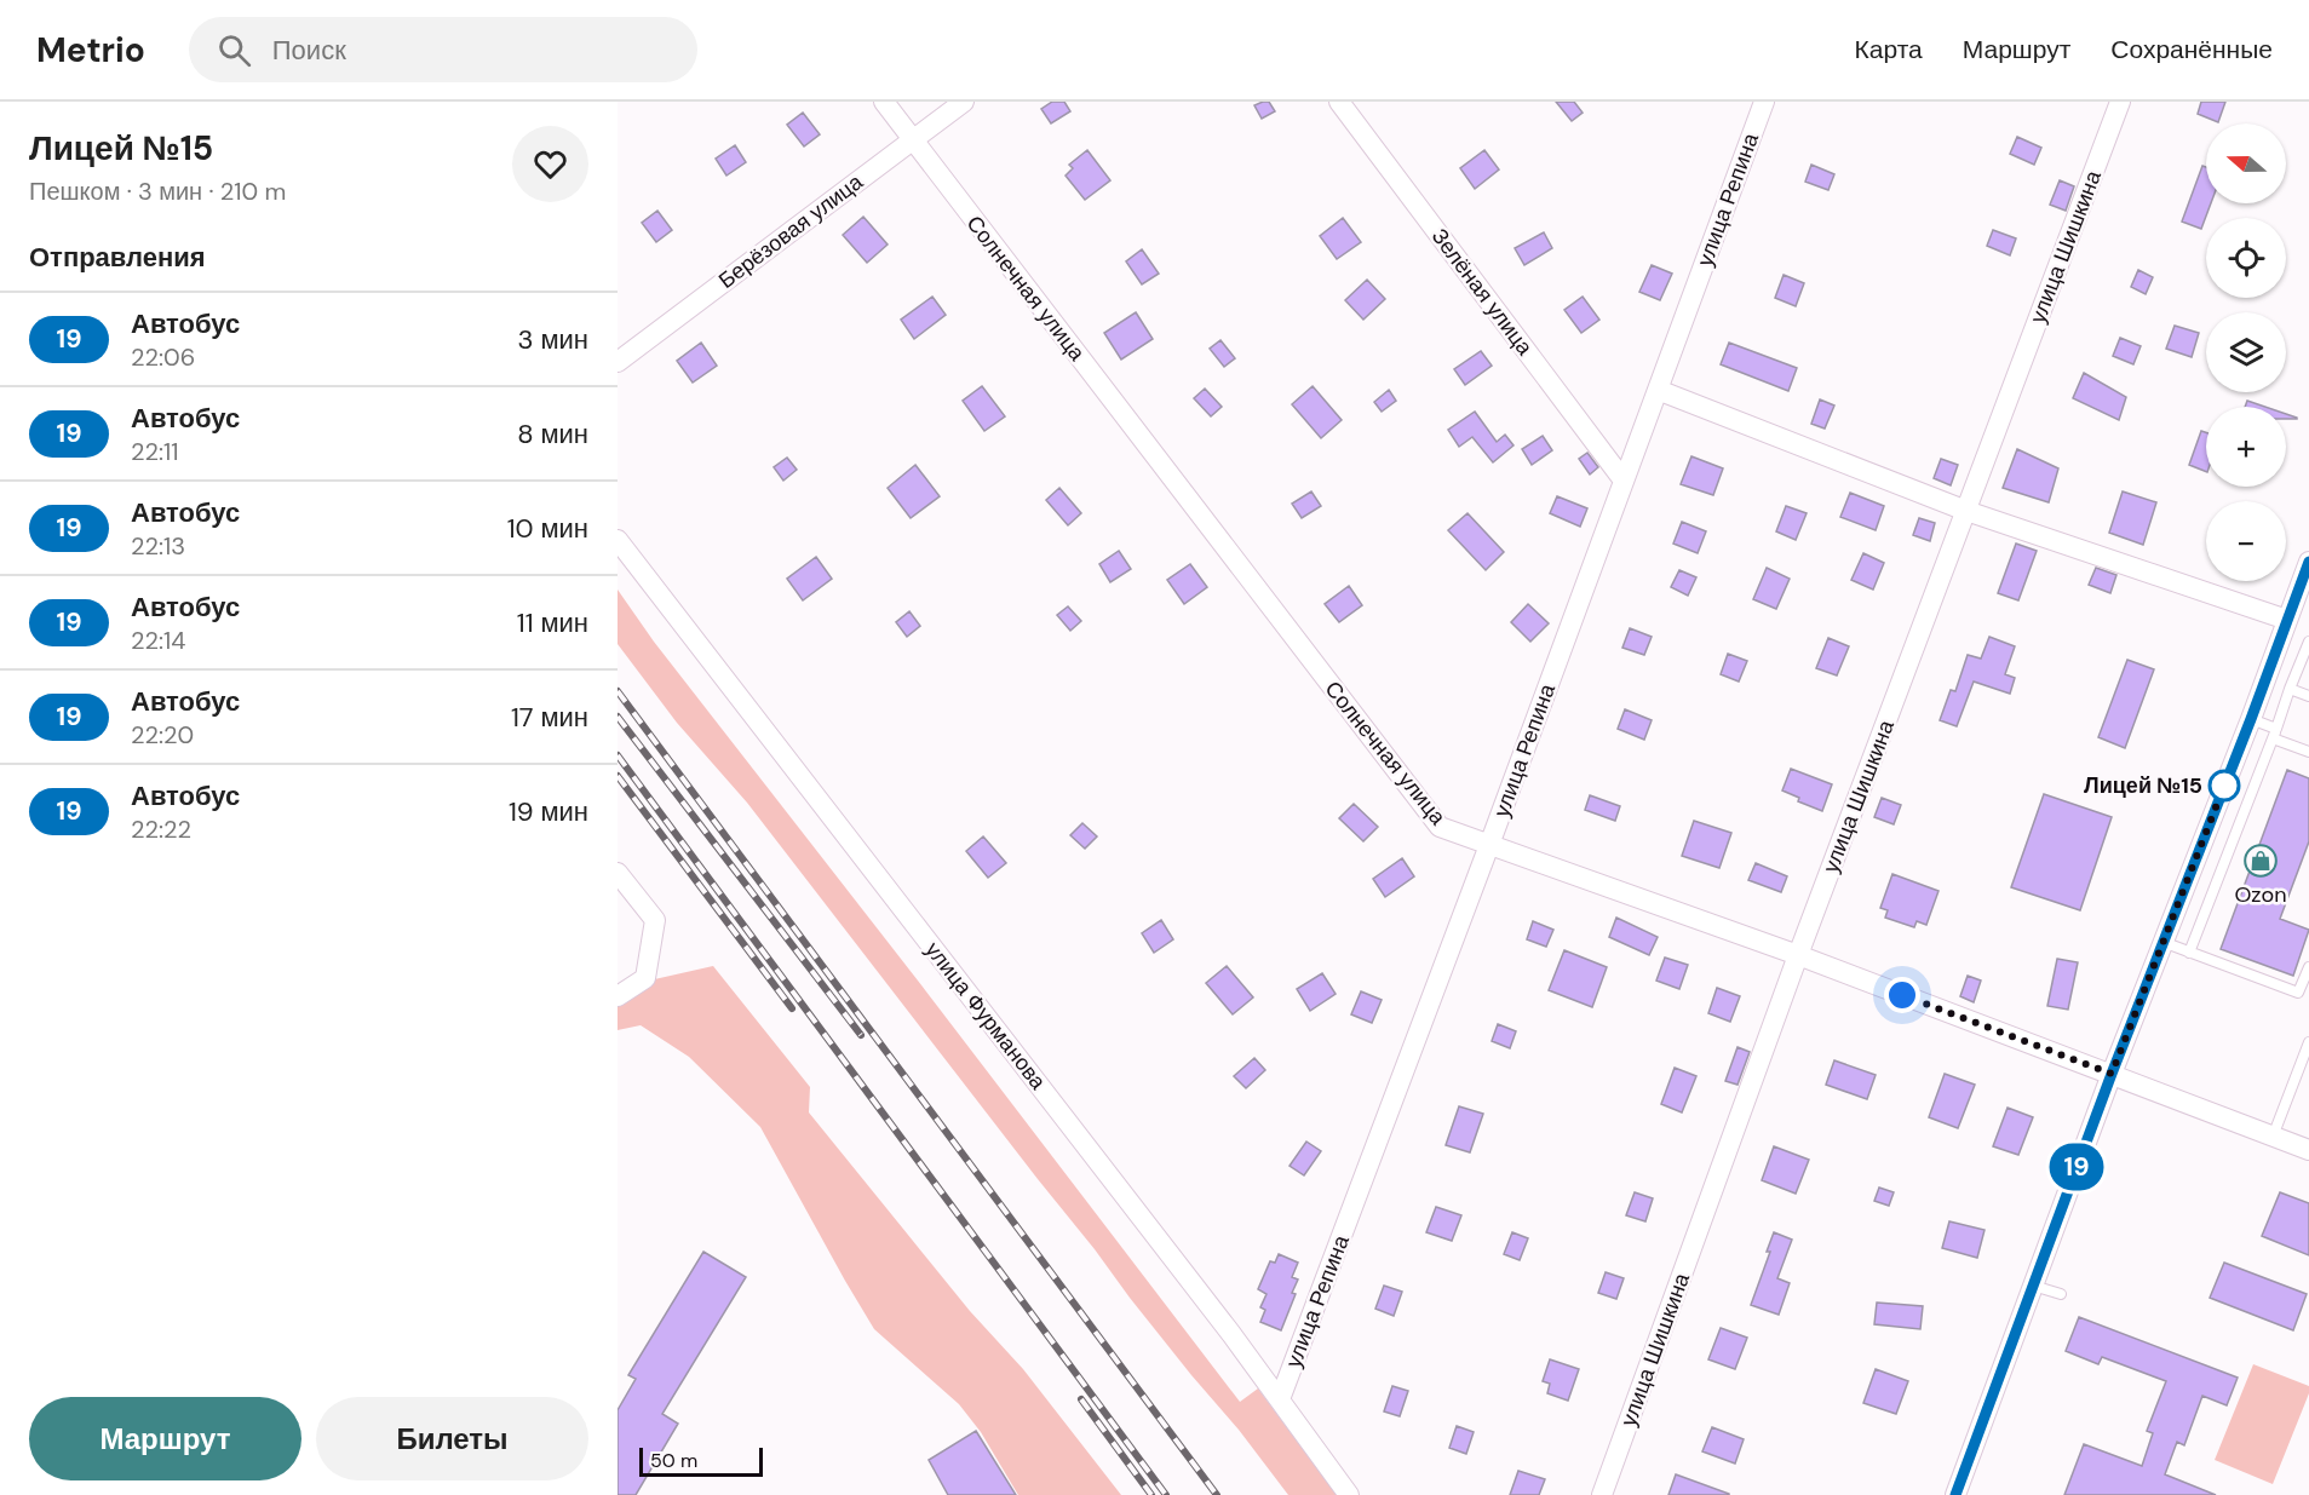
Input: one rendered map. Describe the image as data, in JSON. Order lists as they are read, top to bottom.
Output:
{
  "streets": {
    "street": [
      "улица Репина",
      "Берёзовая улица",
      "улица Шишкина",
      "Солнечная улица",
      "Зелёная улица",
      "улица Фурманова"
    ]
  },
  "crossings": [
    ["улица Репина", "Солнечная улица"],
    ["улица Репина", "Зелёная улица"],
    ["улица Репина", "улица Фурманова"],
    ["Берёзовая улица", "Солнечная улица"],
    ["улица Шишкина", "Солнечная улица"]
  ],
  "places": {
    "other": ["Лицей №15"],
    "shop": ["Ozon"]
  },
  "lines": ["bus line 19"],
  "scale_bar": "50 m",
  "north": "left",
  "page": {
    "header": "Metrio",
    "search": "Поиск",
    "nav": ["Карта", "Маршрут", "Сохранённые"],
    "heading": [
      ["Лицей №15", "Пешком · 3 мин · 210 m"],
      "Отправления"
    ],
    "on_map": "19",
    "map_buttons": ["+", "−"],
    "list": [
      {
        "mark": "19",
        "name": "Автобус",
        "note": "22:06",
        "value": "3 мин"
      },
      {
        "mark": "19",
        "name": "Автобус",
        "note": "22:11",
        "value": "8 мин"
      },
      {
        "mark": "19",
        "name": "Автобус",
        "note": "22:13",
        "value": "10 мин"
      },
      {
        "mark": "19",
        "name": "Автобус",
        "note": "22:14",
        "value": "11 мин"
      },
      {
        "mark": "19",
        "name": "Автобус",
        "note": "22:20",
        "value": "17 мин"
      },
      {
        "mark": "19",
        "name": "Автобус",
        "note": "22:22",
        "value": "19 мин"
      }
    ],
    "buttons": ["Маршрут", "Билеты"],
    "scale": "50 m"
  }
}
